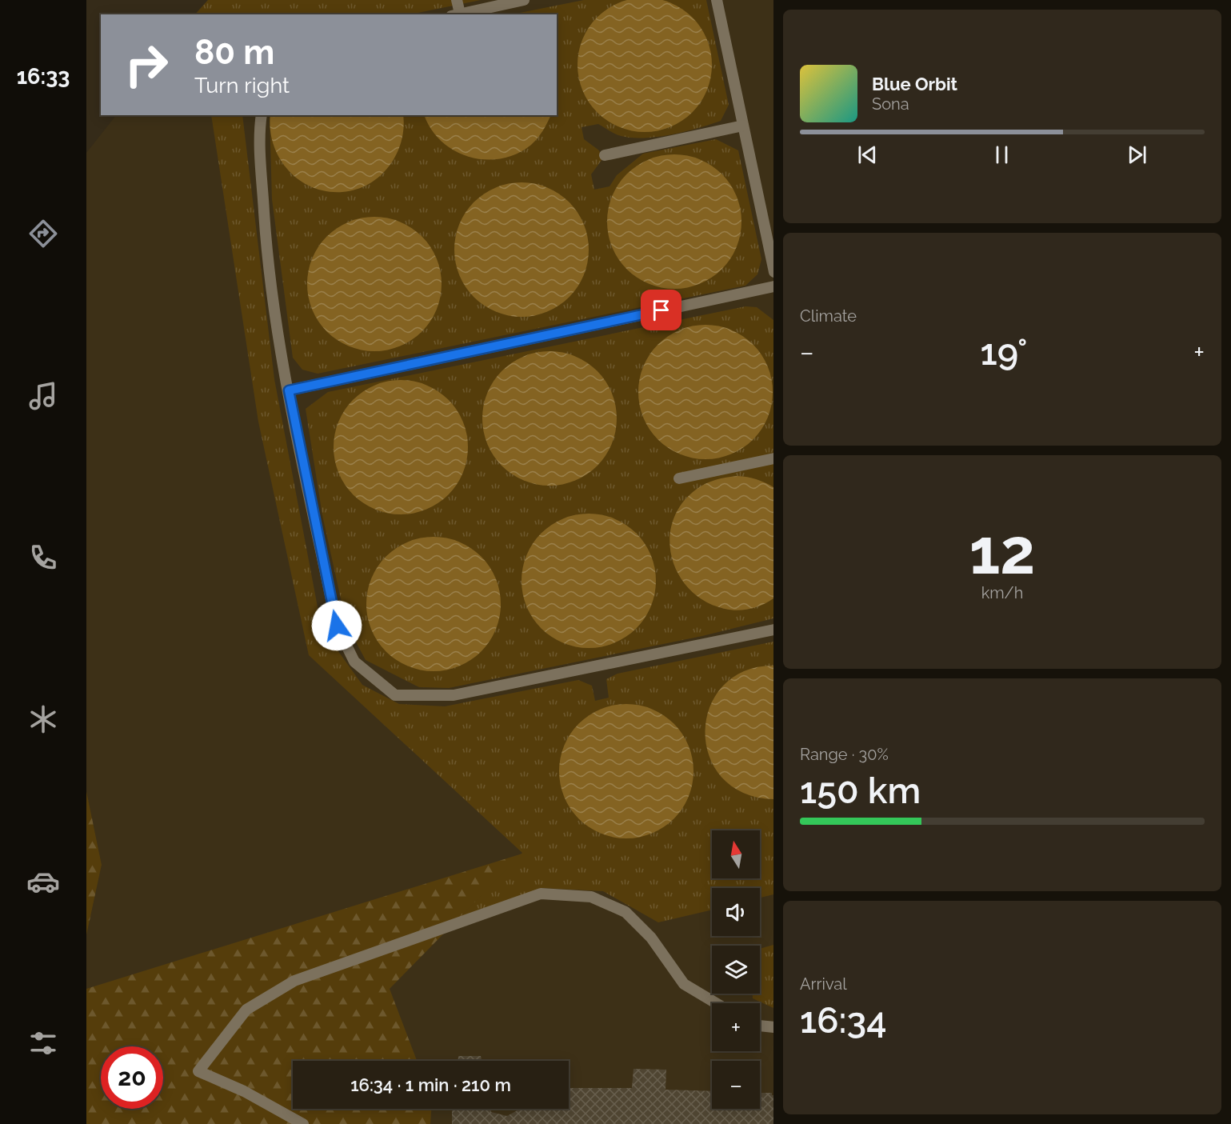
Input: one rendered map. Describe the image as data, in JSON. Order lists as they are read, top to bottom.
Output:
{
  "north": "top",
  "page": {
    "tabs": "16:33",
    "turn": ["80 m", "Turn right"],
    "song": ["Blue Orbit", "Sona"],
    "tile": [
      "Climate",
      ["12", "km/h"],
      ["Range · 30%", "150 km"],
      ["Arrival", "16:34"]
    ],
    "heat": ["−", "19°", "+"],
    "map_buttons": ["+", "−"],
    "limit": "20",
    "trip": "16:34 · 1 min · 210 m"
  }
}
